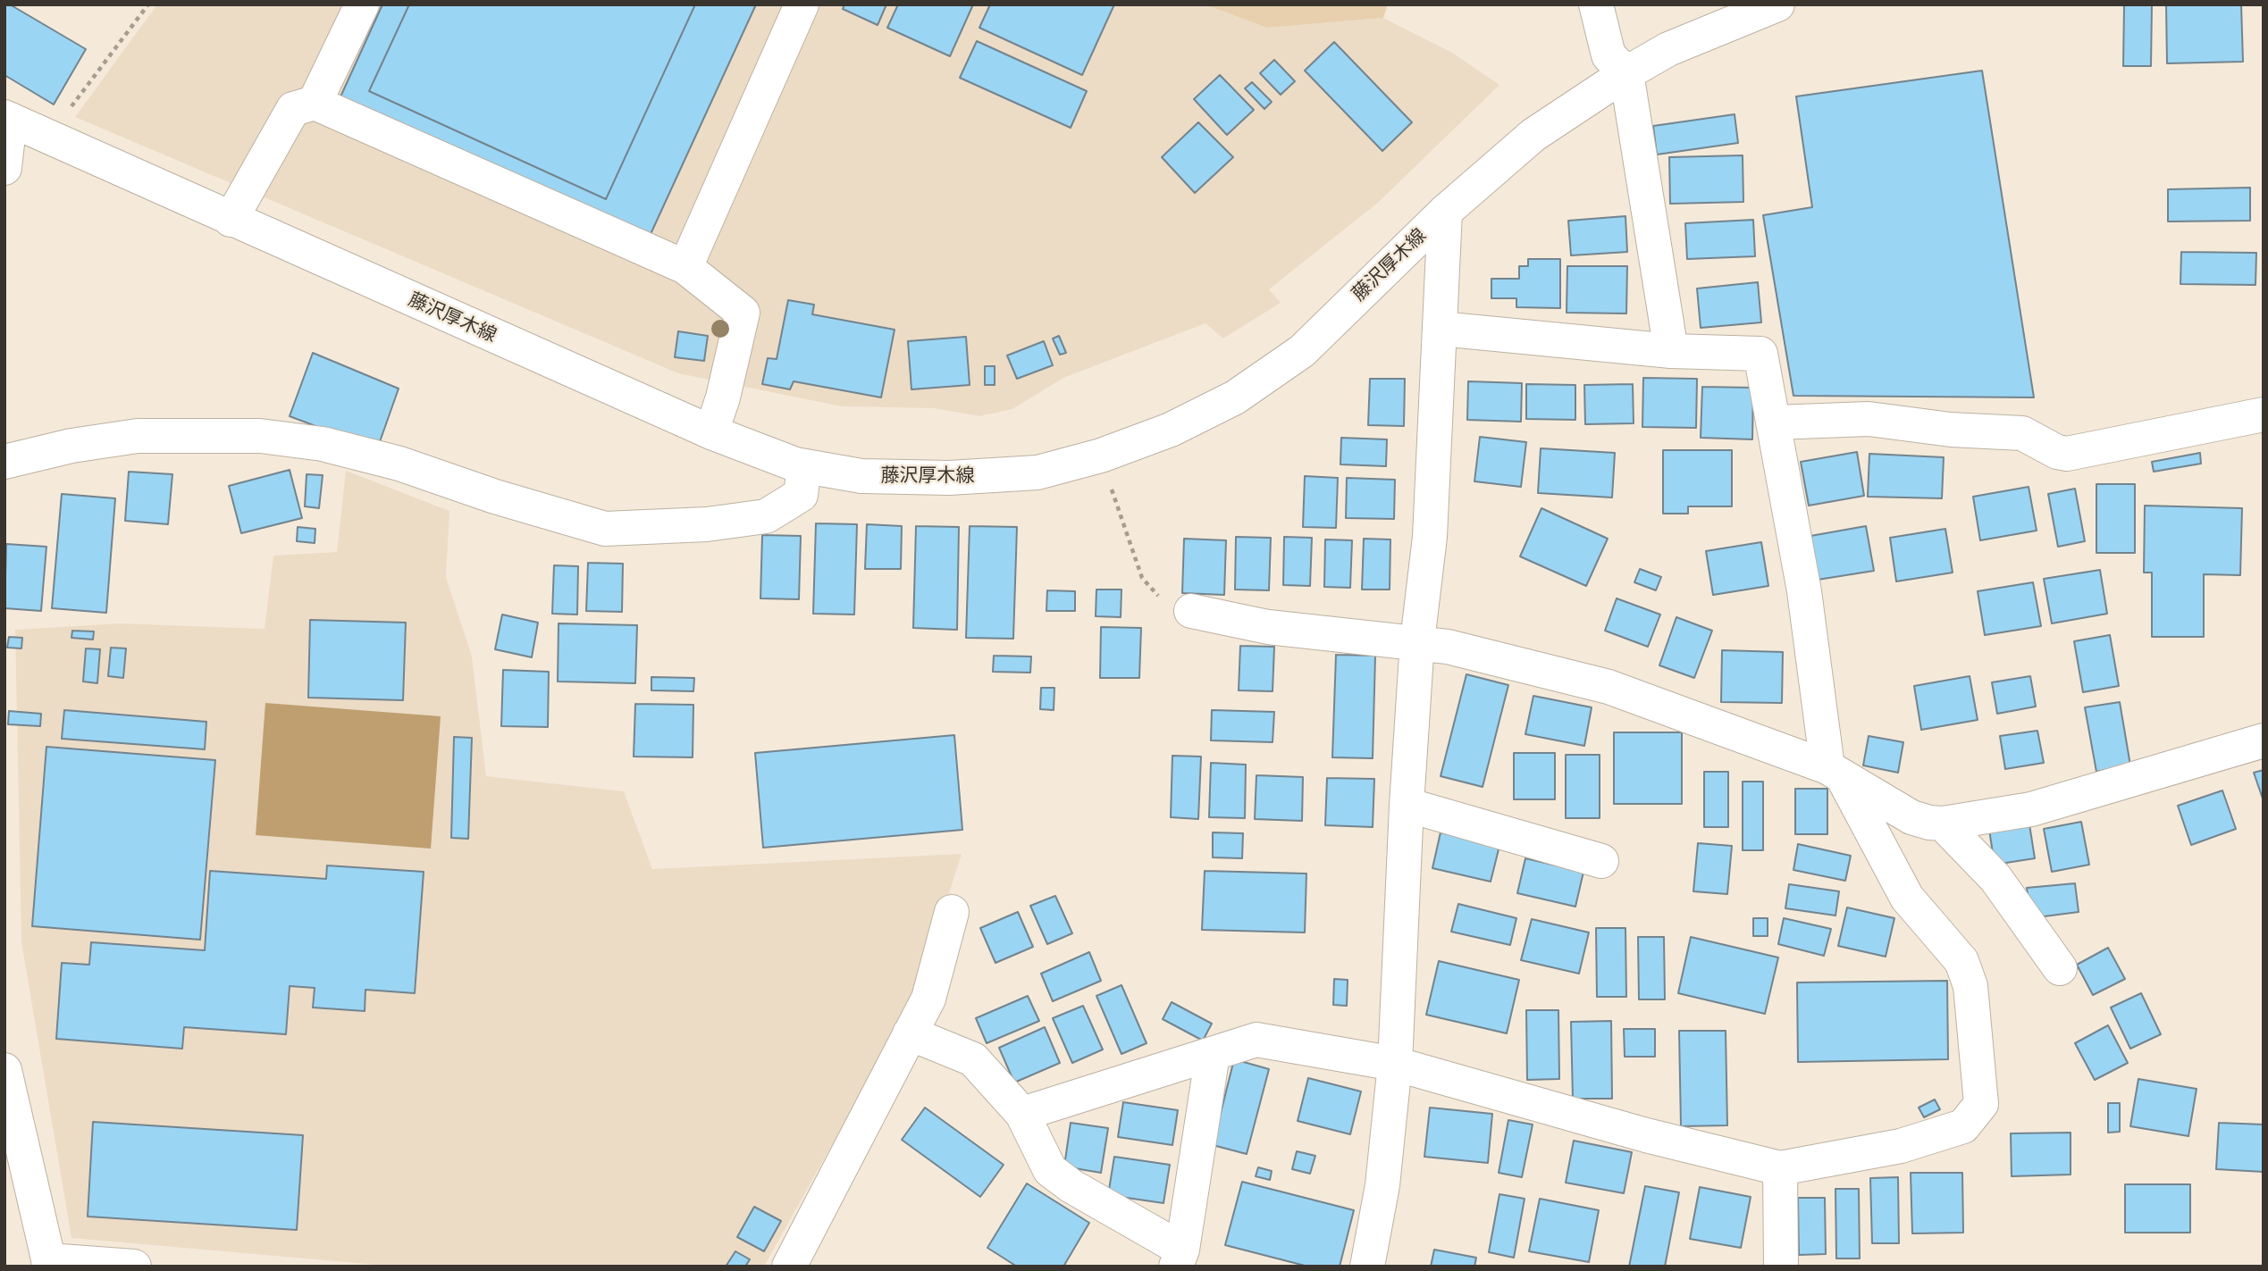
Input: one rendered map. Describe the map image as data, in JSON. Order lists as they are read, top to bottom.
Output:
{
  "streets": {
    "street": ["藤沢厚木線"]
  }
}
